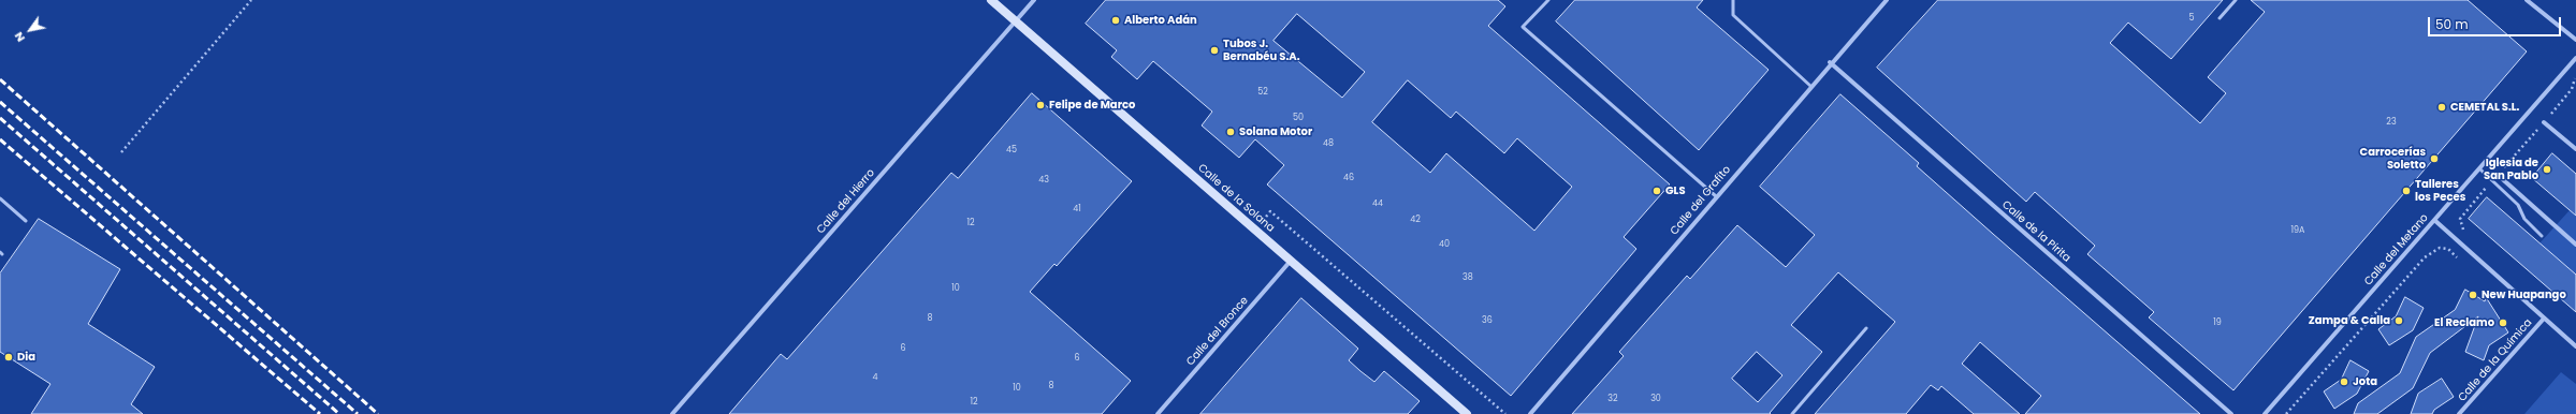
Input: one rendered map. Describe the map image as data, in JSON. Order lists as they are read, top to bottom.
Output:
{
  "streets": {
    "street": [
      "Calle de la Solana",
      "Calle del Grafito",
      "Calle del Hierro",
      "Calle de la Pirita",
      "Calle del Metano",
      "Calle del Bronce",
      "Calle de la Química"
    ]
  },
  "crossings": [
    ["Calle de la Solana", "Calle del Hierro"],
    ["Calle de la Solana", "Calle del Bronce"],
    ["Calle del Grafito", "Calle de la Pirita"]
  ],
  "places": [
    "Alberto Adán",
    "Tubos J. Bernabéu S.A.",
    "Felipe de Marco",
    "CEMETAL S.L.",
    "Solana Motor",
    "Carrocerías Soletto",
    "Iglesia de San Pablo",
    "GLS",
    "Talleres los Peces",
    "New Huapango",
    "Zampa & Calla",
    "El Reclamo",
    "Dia",
    "Jota"
  ],
  "house_numbers": [
    "5",
    "52",
    "50",
    "23",
    "48",
    "45",
    "46",
    "43",
    "44",
    "41",
    "42",
    "12",
    "19A",
    "40",
    "38",
    "10",
    "8",
    "36",
    "19",
    "6",
    "6",
    "4",
    "8",
    "10",
    "32",
    "30",
    "12"
  ],
  "scale_bar": "50 m",
  "north": "bottom left"
}
